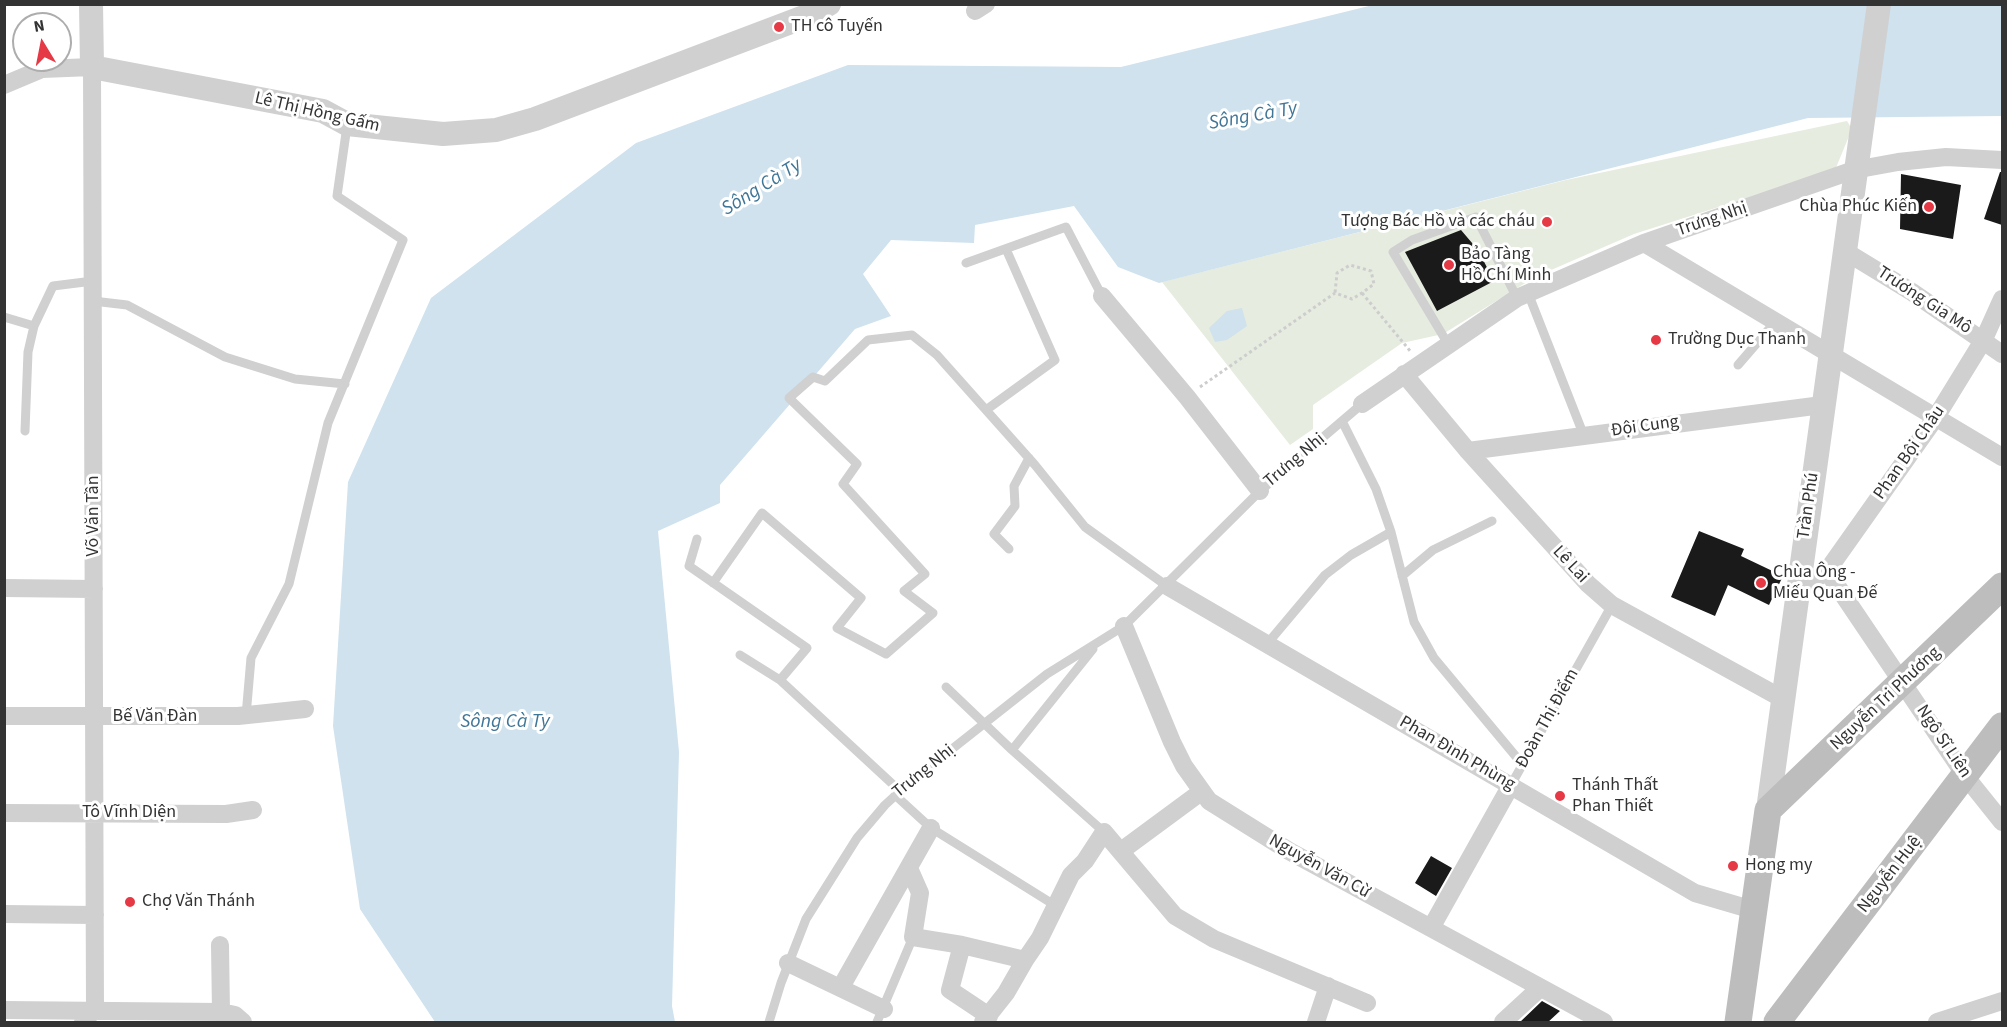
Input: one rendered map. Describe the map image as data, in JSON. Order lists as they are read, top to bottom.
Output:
{
  "streets": {
    "main road": ["Trần Phú", "Nguyễn Tri Phương", "Nguyễn Huệ"],
    "street": [
      "Lê Thị Hồng Gấm",
      "Trưng Nhị",
      "Trương Gia Mô",
      "Đội Cung",
      "Phan Bội Châu",
      "Võ Văn Tần",
      "Lê Lai",
      "Bế Văn Đàn",
      "Đoàn Thị Điểm",
      "Ngô Sĩ Liên",
      "Phan Đình Phùng",
      "Tô Vĩnh Diện",
      "Nguyễn Văn Cừ"
    ]
  },
  "crossings": [
    ["Lê Thị Hồng Gấm", "Võ Văn Tần"],
    ["Trưng Nhị", "Trần Phú"],
    ["Trưng Nhị", "Lê Lai"],
    ["Trưng Nhị", "Phan Đình Phùng"],
    ["Trưng Nhị", "Nguyễn Văn Cừ"],
    ["Trương Gia Mô", "Phan Bội Châu"],
    ["Trương Gia Mô", "Trần Phú"],
    ["Đội Cung", "Trần Phú"],
    ["Đội Cung", "Lê Lai"],
    ["Phan Bội Châu", "Trần Phú"],
    ["Phan Bội Châu", "Ngô Sĩ Liên"],
    ["Trần Phú", "Lê Lai"],
    ["Trần Phú", "Nguyễn Tri Phương"],
    ["Trần Phú", "Phan Đình Phùng"],
    ["Võ Văn Tần", "Bế Văn Đàn"],
    ["Võ Văn Tần", "Tô Vĩnh Diện"],
    ["Lê Lai", "Đoàn Thị Điểm"],
    ["Nguyễn Tri Phương", "Ngô Sĩ Liên"],
    ["Đoàn Thị Điểm", "Phan Đình Phùng"],
    ["Đoàn Thị Điểm", "Nguyễn Văn Cừ"],
    ["Ngô Sĩ Liên", "Nguyễn Huệ"]
  ],
  "water": ["Sông Cà Ty"],
  "places": [
    "TH cô Tuyến",
    "Chùa Phúc Kiến",
    "Tượng Bác Hồ và các cháu",
    "Bảo Tàng Hồ Chí Minh",
    "Trường Dục Thanh",
    "Chùa Ông - Miếu Quan Đế",
    "Thánh Thất Phan Thiết",
    "Hong my",
    "Chợ Văn Thánh"
  ],
  "north": "top"
}
